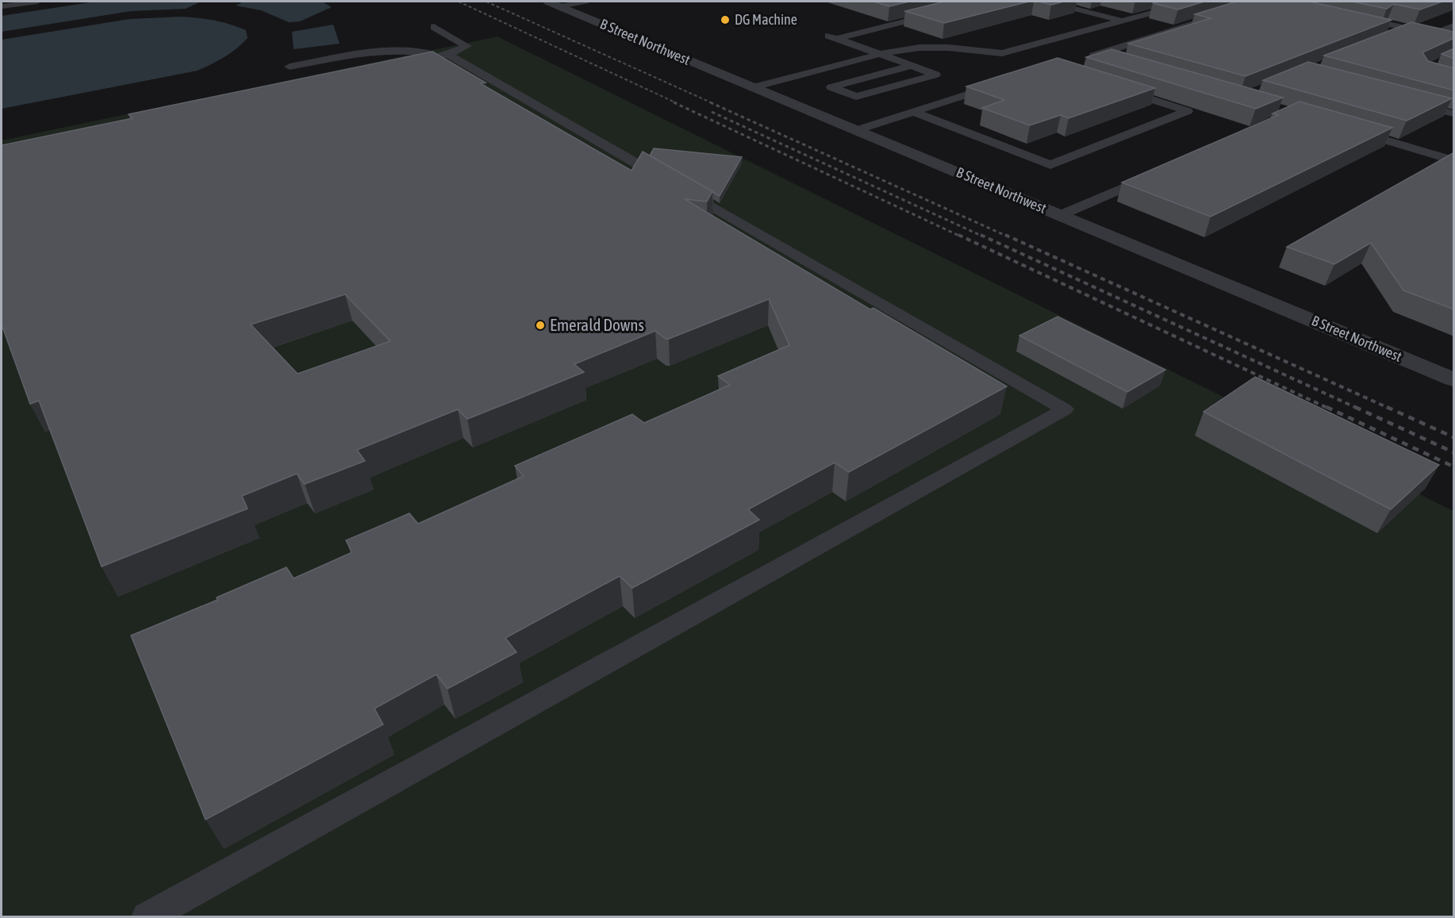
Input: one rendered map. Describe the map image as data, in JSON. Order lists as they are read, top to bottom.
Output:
{
  "streets": {
    "street": ["B Street Northwest"]
  },
  "places": ["DG Machine", "Emerald Downs"]
}
